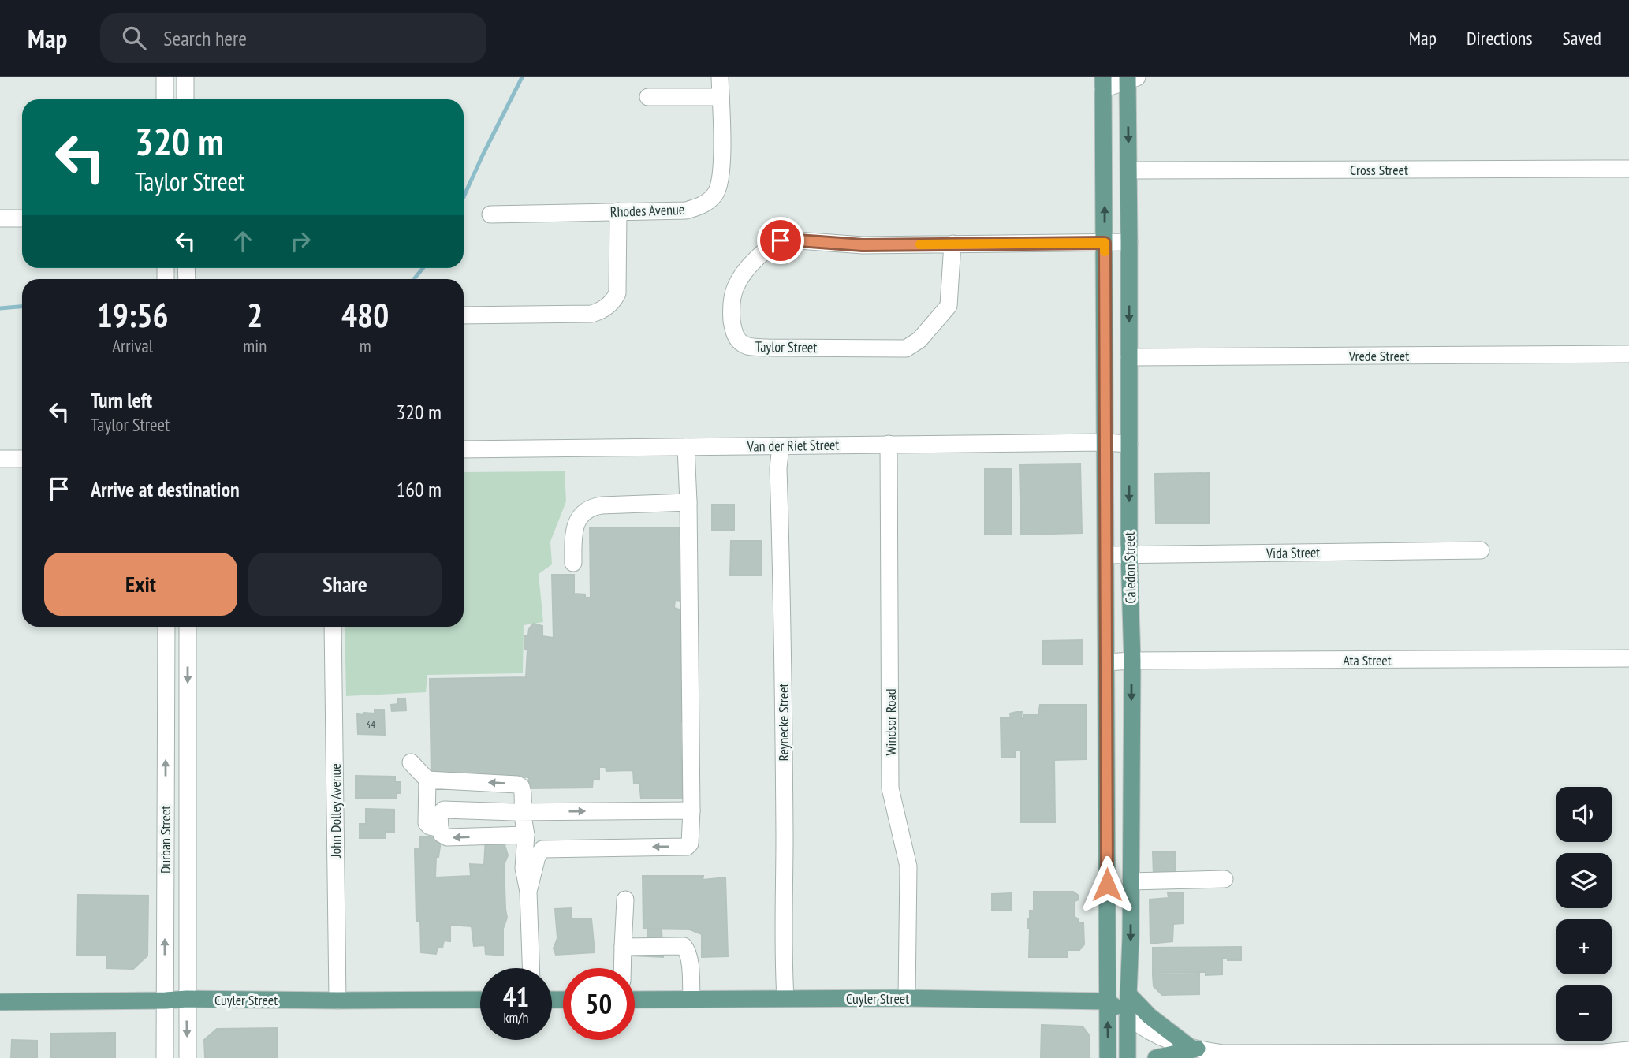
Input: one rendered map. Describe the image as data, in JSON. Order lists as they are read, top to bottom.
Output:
{
  "streets": {
    "main road": ["Caledon Street", "Cuyler Street"],
    "street": [
      "Cross Street",
      "Rhodes Avenue",
      "Taylor Street",
      "Vrede Street",
      "Van der Riet Street",
      "Vida Street",
      "Ata Street",
      "Reynecke Street",
      "Windsor Road",
      "John Dolley Avenue",
      "Durban Street"
    ]
  },
  "crossings": [
    ["Cross Street", "Caledon Street"],
    ["Taylor Street", "Caledon Street"],
    ["Vrede Street", "Caledon Street"],
    ["Van der Riet Street", "Caledon Street"],
    ["Van der Riet Street", "Reynecke Street"],
    ["Van der Riet Street", "Windsor Road"],
    ["Vida Street", "Caledon Street"],
    ["Caledon Street", "Ata Street"],
    ["Caledon Street", "Cuyler Street"],
    ["Reynecke Street", "Cuyler Street"],
    ["Windsor Road", "Cuyler Street"],
    ["John Dolley Avenue", "Cuyler Street"],
    ["Durban Street", "Cuyler Street"]
  ],
  "house_numbers": ["34"],
  "page": {
    "header": "Map",
    "search": "Search here",
    "nav": ["Map", "Directions", "Saved"],
    "turn": ["320 m", "Taylor Street"],
    "eta": [
      "19:56",
      "Arrival",
      "2",
      "min",
      "480",
      "m"
    ],
    "list": [
      {
        "name": "Turn left",
        "note": "Taylor Street",
        "value": "320 m"
      },
      {
        "name": "Arrive at destination",
        "value": "160 m"
      }
    ],
    "buttons": ["Exit", "Share"],
    "map_buttons": ["+", "−"],
    "speed": "41 km/h",
    "limit": "50"
  }
}
